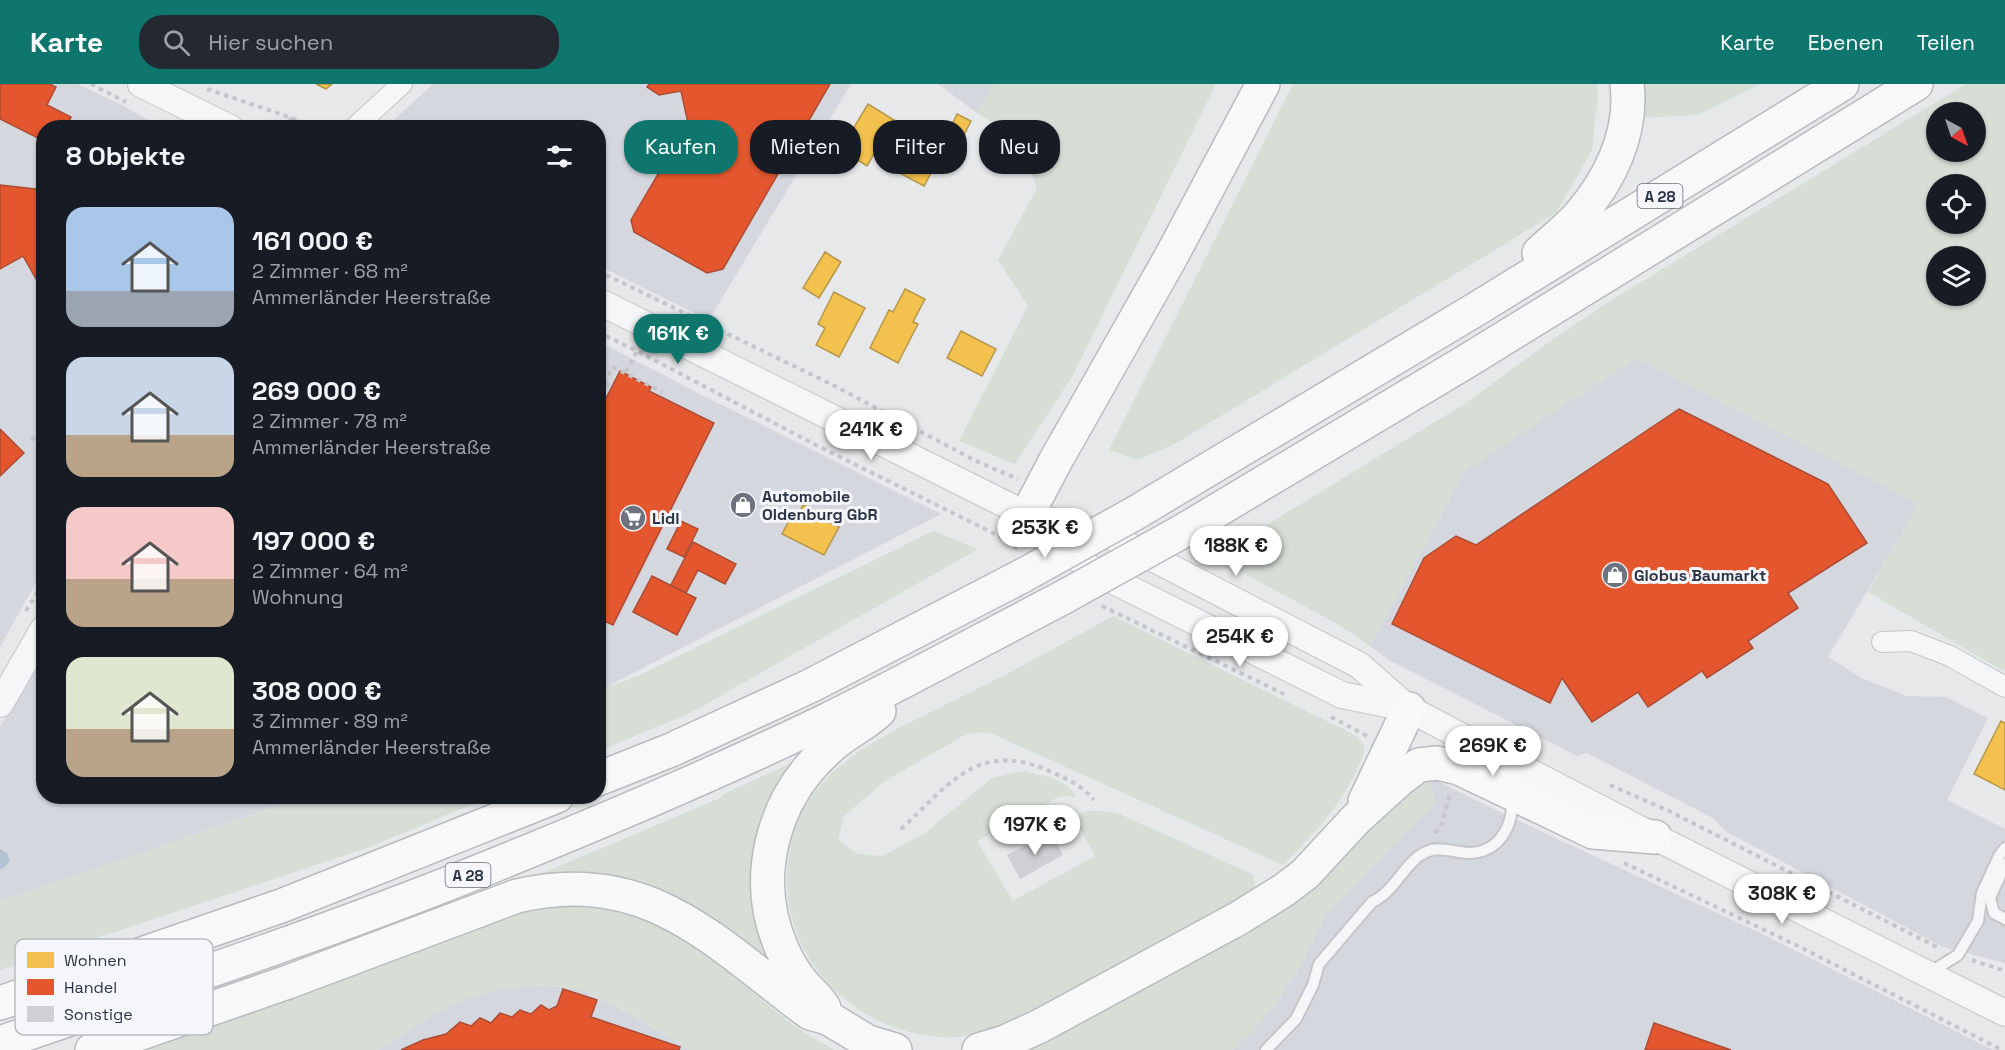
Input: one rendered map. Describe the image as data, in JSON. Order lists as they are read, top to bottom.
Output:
{
  "streets": {
    "highway": ["A 28"]
  },
  "places": {
    "shop": ["Automobile Oldenburg GbR", "Globus Baumarkt"],
    "supermarket": ["Lidl"]
  },
  "legend": ["Wohnen", "Handel", "Sonstige"],
  "north": "bottom right",
  "page": {
    "header": "Karte",
    "search": "Hier suchen",
    "nav": ["Karte", "Ebenen", "Teilen"],
    "chip": [
      "Kaufen",
      "Mieten",
      "Filter",
      "Neu"
    ],
    "heading": "8 Objekte",
    "list": [
      {
        "name": "161 000 €",
        "note": "2 Zimmer · 68 m² · Ammerländer Heerstraße"
      },
      {
        "name": "269 000 €",
        "note": "2 Zimmer · 78 m² · Ammerländer Heerstraße"
      },
      {
        "name": "197 000 €",
        "note": "2 Zimmer · 64 m² · Wohnung"
      },
      {
        "name": "308 000 €",
        "note": "3 Zimmer · 89 m² · Ammerländer Heerstraße"
      }
    ],
    "price": [
      "161K €",
      "241K €",
      "253K €",
      "188K €",
      "254K €",
      "269K €",
      "197K €",
      "308K €"
    ]
  }
}
